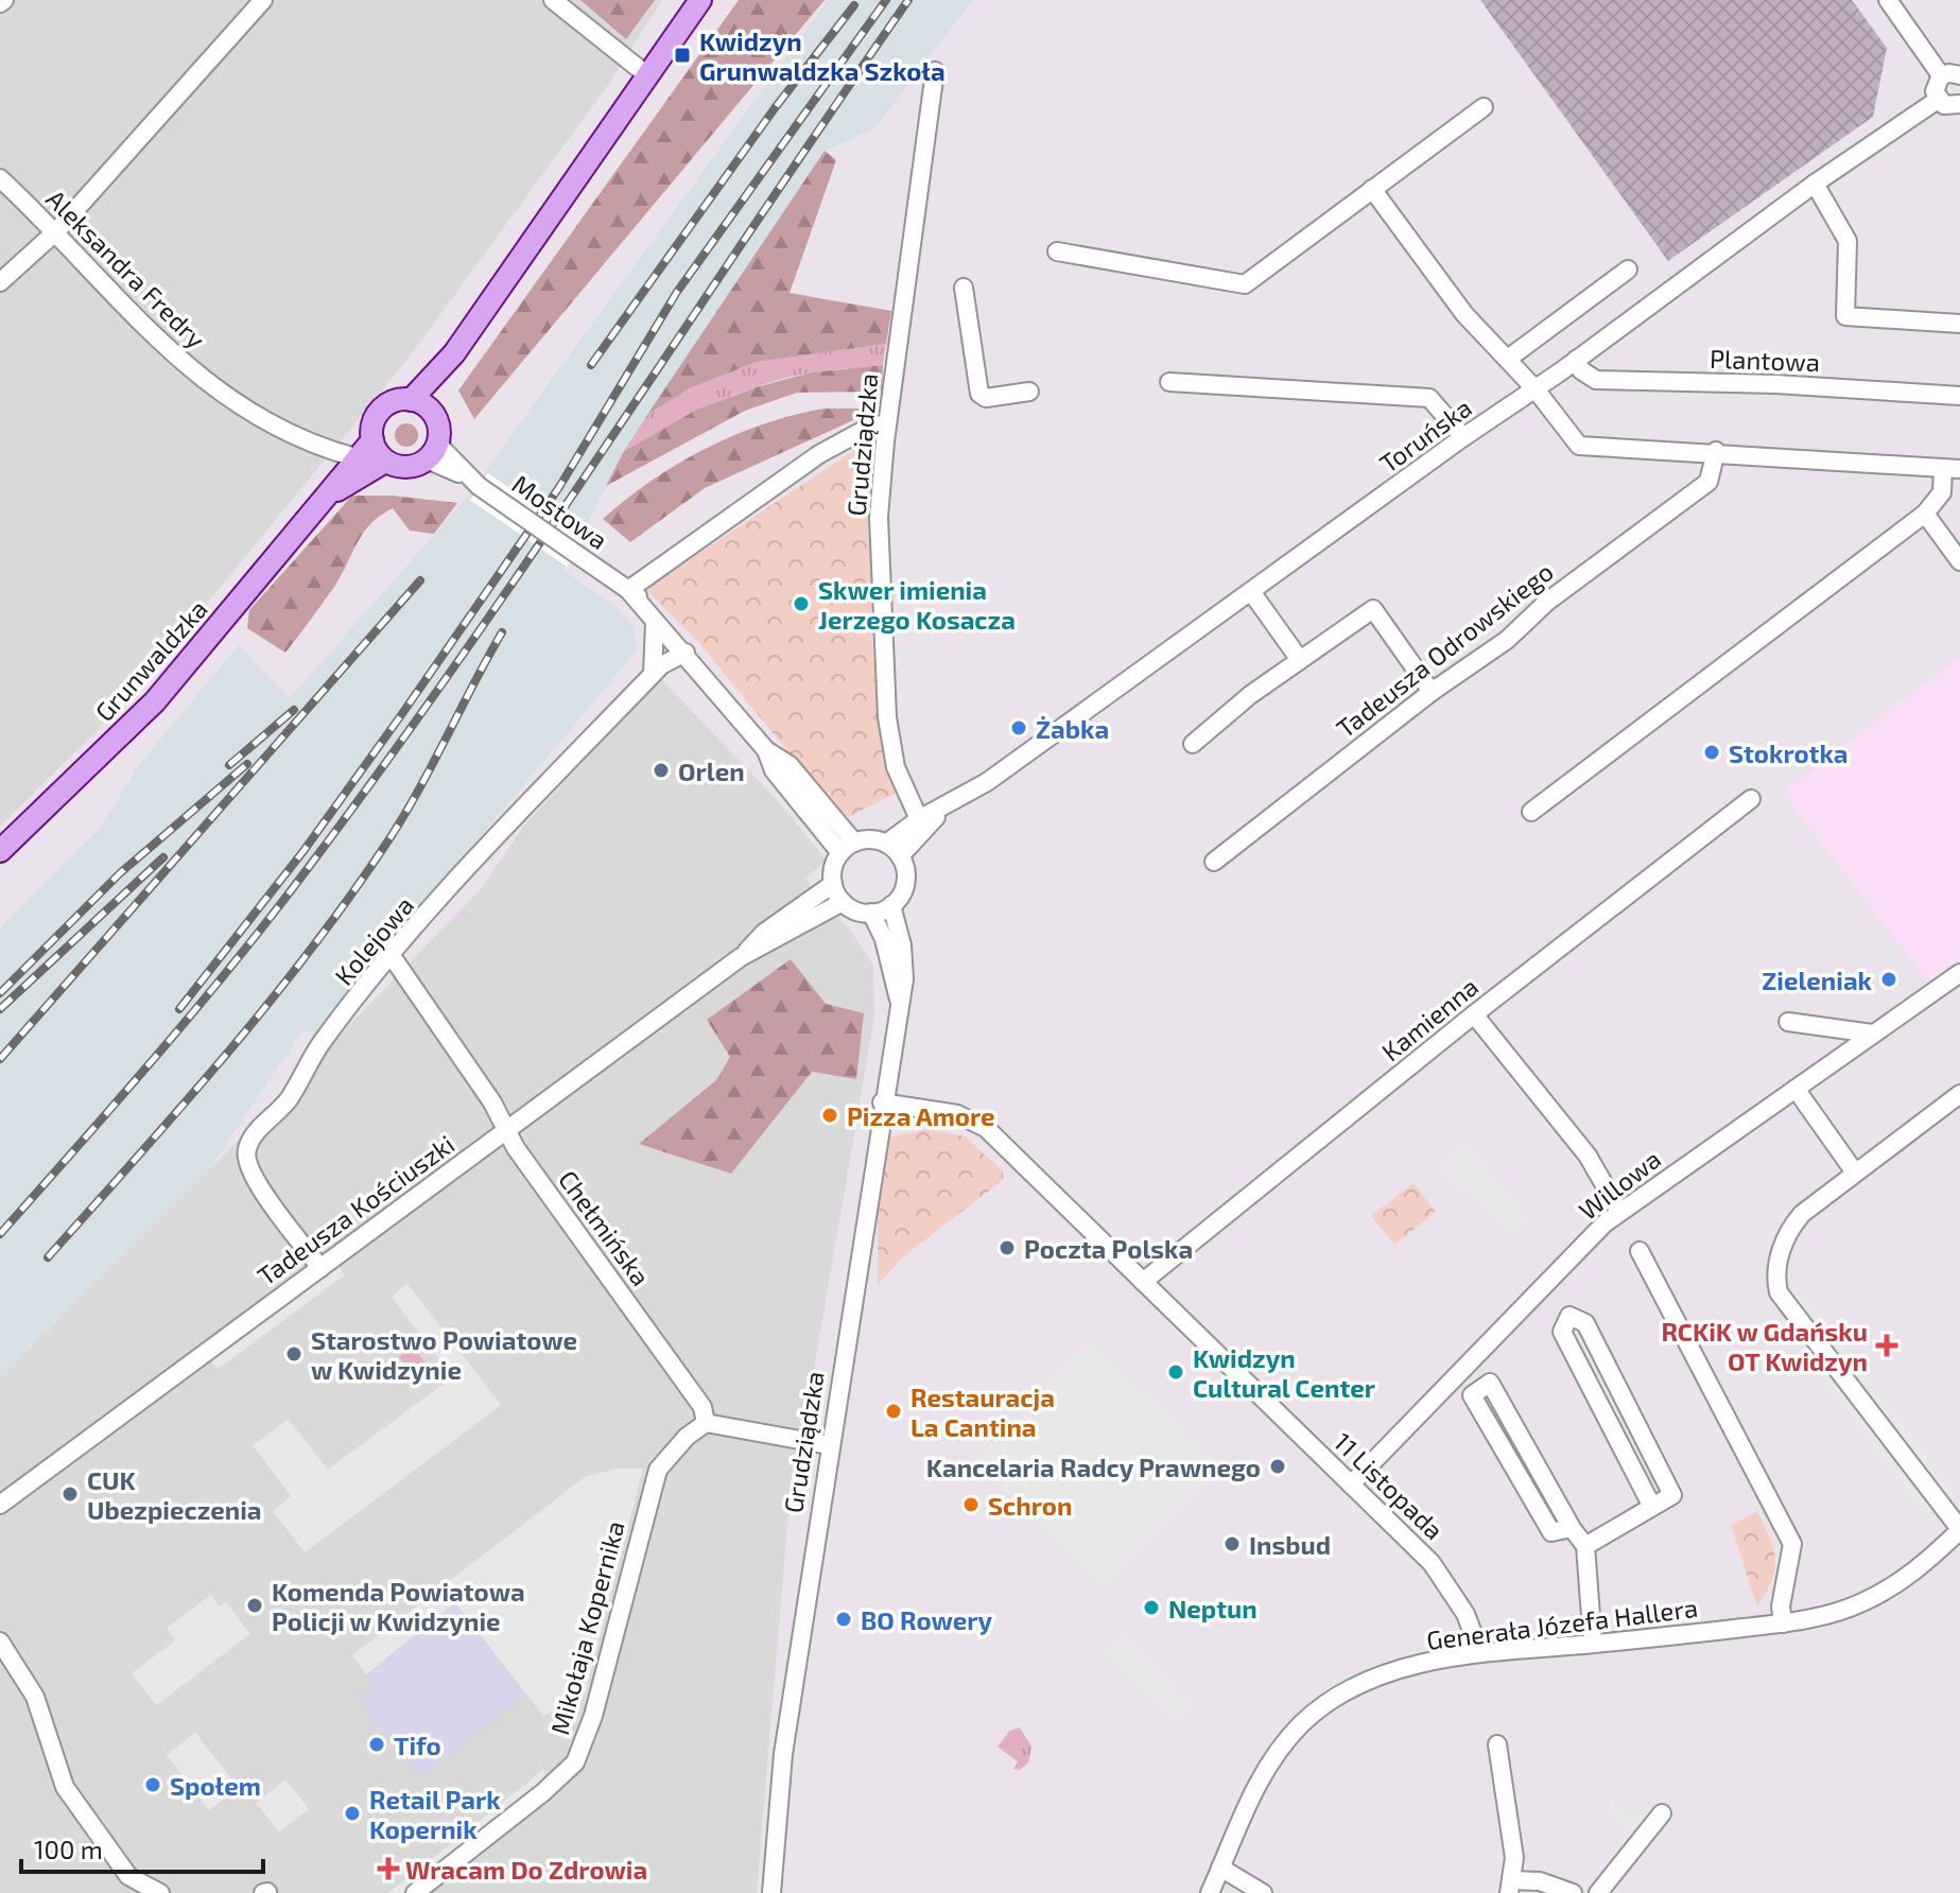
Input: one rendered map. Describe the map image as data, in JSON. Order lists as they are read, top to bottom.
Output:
{
  "streets": {
    "main road": ["Grunwaldzka"],
    "street": [
      "Aleksandra Fredry",
      "Plantowa",
      "Toruńska",
      "Grudziądzka",
      "Mostowa",
      "Tadeusza Odrowskiego",
      "Kolejowa",
      "Kamienna",
      "Willowa",
      "Tadeusza Kościuszki",
      "Chełmińska",
      "11 Listopada",
      "Generała Józefa Hallera",
      "Mikołaja Kopernika"
    ]
  },
  "crossings": [
    ["Aleksandra Fredry", "Grunwaldzka"],
    ["Plantowa", "Toruńska"],
    ["Toruńska", "Grudziądzka"],
    ["Toruńska", "Mostowa"],
    ["Toruńska", "Tadeusza Kościuszki"],
    ["Grudziądzka", "Mostowa"],
    ["Grudziądzka", "Tadeusza Kościuszki"],
    ["Grudziądzka", "11 Listopada"],
    ["Mostowa", "Grunwaldzka"],
    ["Mostowa", "Kolejowa"],
    ["Mostowa", "Tadeusza Kościuszki"],
    ["Kolejowa", "Tadeusza Kościuszki"],
    ["Kolejowa", "Chełmińska"],
    ["Kamienna", "11 Listopada"],
    ["Willowa", "11 Listopada"],
    ["Tadeusza Kościuszki", "Chełmińska"],
    ["Chełmińska", "Mikołaja Kopernika"],
    ["11 Listopada", "Generała Józefa Hallera"]
  ],
  "places": {
    "transit": ["Kwidzyn Grunwaldzka Szkoła"],
    "other": [
      "Skwer imienia Jerzego Kosacza",
      "Żabka",
      "Stokrotka",
      "Orlen",
      "Zieleniak",
      "Pizza Amore",
      "Poczta Polska",
      "Starostwo Powiatowe w Kwidzynie",
      "Kwidzyn Cultural Center",
      "Restauracja La Cantina",
      "Kancelaria Radcy Prawnego",
      "CUK Ubezpieczenia",
      "Schron",
      "Insbud",
      "Komenda Powiatowa Policji w Kwidzynie",
      "Neptun",
      "BO Rowery",
      "Tifo",
      "Społem",
      "Retail Park Kopernik"
    ],
    "health": ["RCKiK w Gdańsku OT Kwidzyn", "Wracam Do Zdrowia"]
  },
  "scale_bar": "100 m"
}
